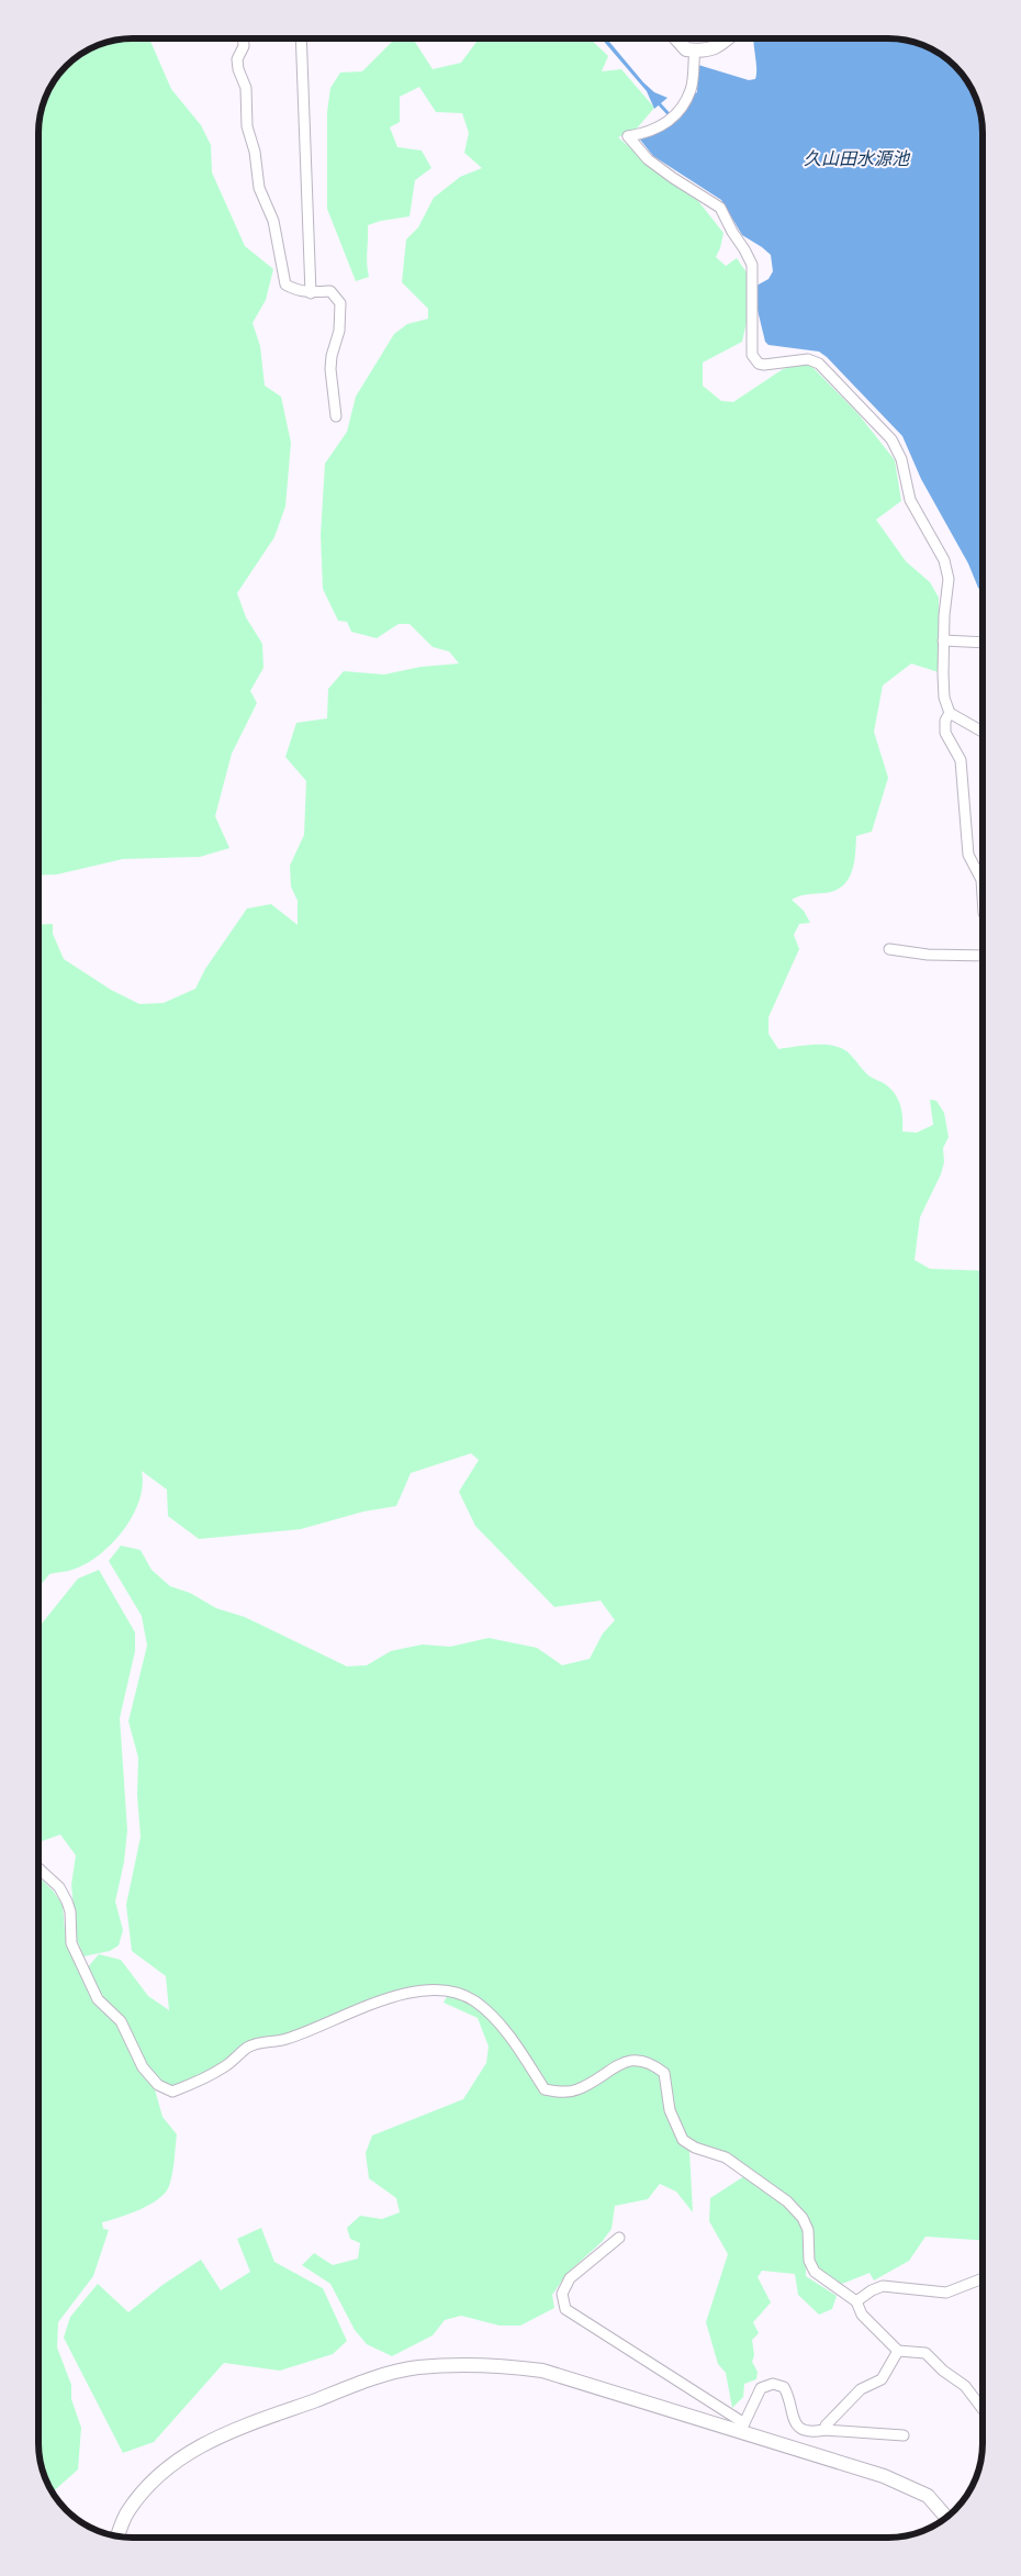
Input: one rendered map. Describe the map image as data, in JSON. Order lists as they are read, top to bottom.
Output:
{
  "water": ["久山田水源池"]
}
